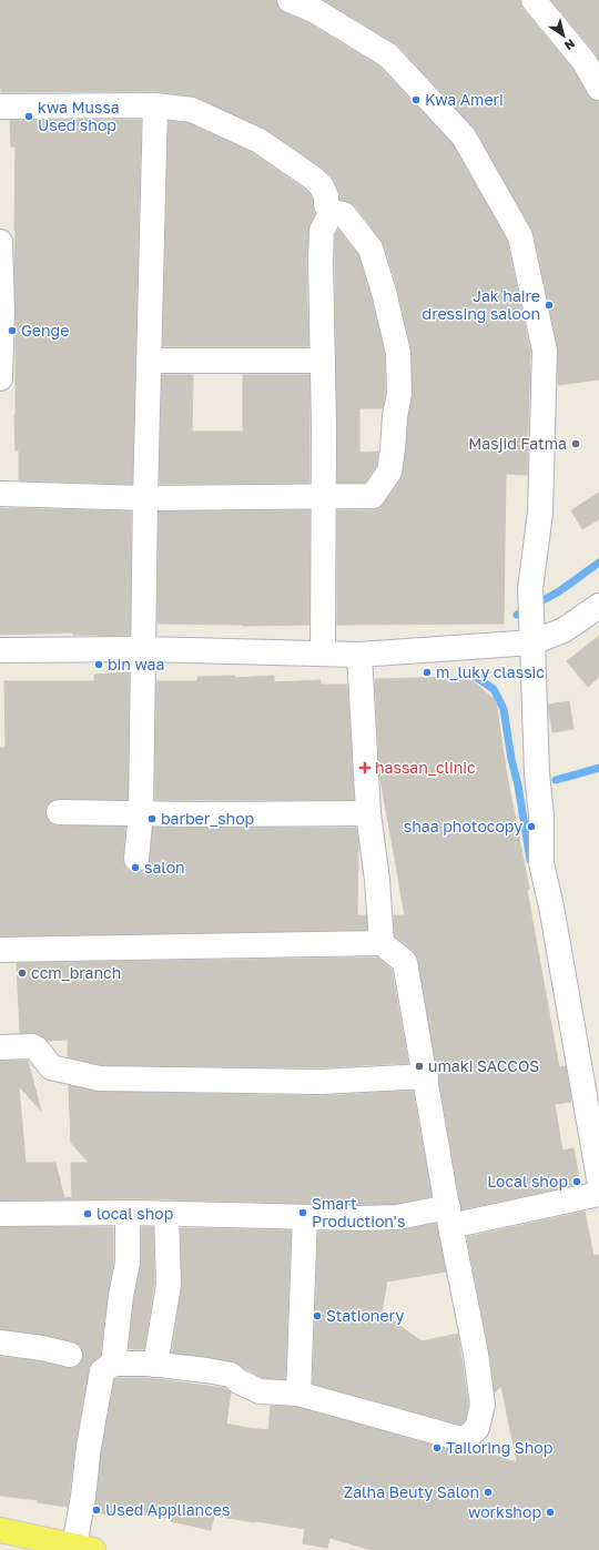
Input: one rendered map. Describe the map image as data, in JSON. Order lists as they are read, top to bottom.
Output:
{
  "places": {
    "other": [
      "Kwa Ameri",
      "kwa Mussa Used shop",
      "Jak haire dressing saloon",
      "Genge",
      "Masjid Fatma",
      "bin waa",
      "m_luky classic",
      "barber_shop",
      "shaa photocopy",
      "salon",
      "ccm_branch",
      "umaki SACCOS",
      "Local shop",
      "Smart Production's",
      "local shop",
      "Stationery",
      "Tailoring Shop",
      "Zalha Beuty Salon",
      "Used Appliances",
      "workshop"
    ],
    "health": ["hassan_clinic"]
  },
  "north": "bottom right"
}
